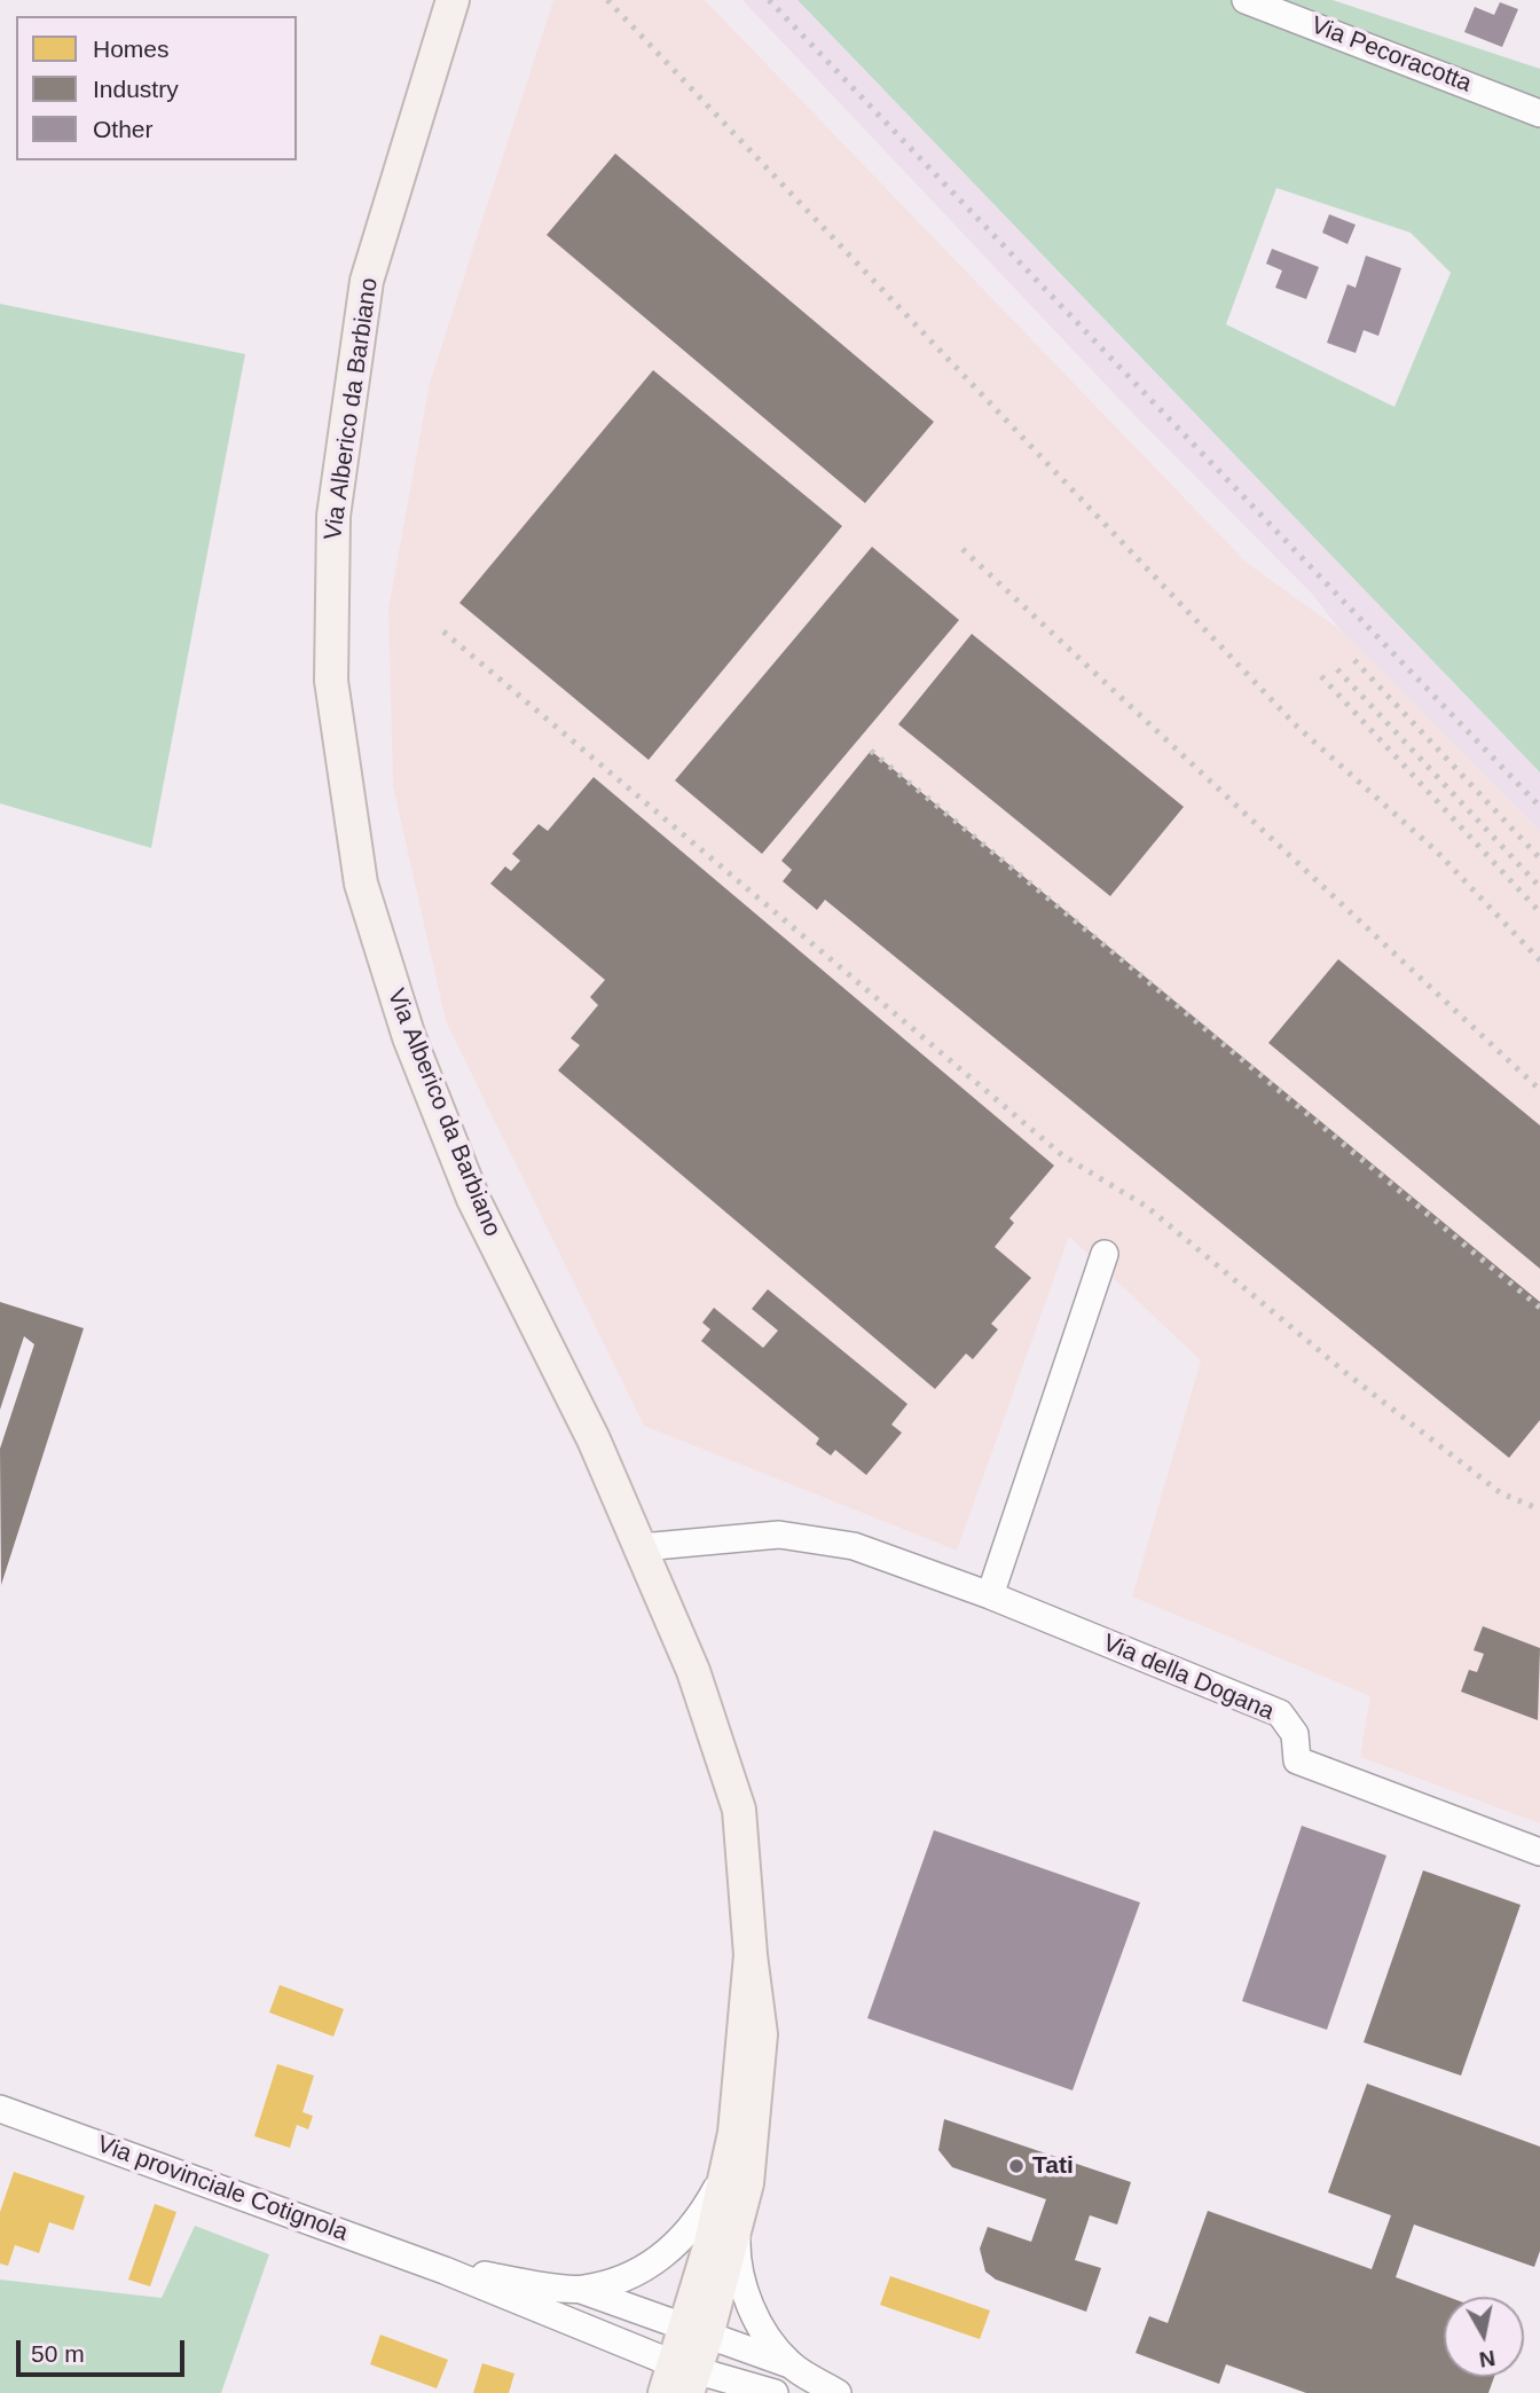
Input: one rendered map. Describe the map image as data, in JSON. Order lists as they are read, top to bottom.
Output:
{
  "streets": {
    "main road": ["Via Alberico da Barbiano"],
    "street": ["Via Pecoracotta", "Via della Dogana", "Via provinciale Cotignola"]
  },
  "crossings": [
    ["Via Alberico da Barbiano", "Via della Dogana"],
    ["Via Alberico da Barbiano", "Via provinciale Cotignola"]
  ],
  "places": ["Tati"],
  "legend": ["Homes", "Industry", "Other"],
  "scale_bar": "50 m",
  "north": "bottom"
}
